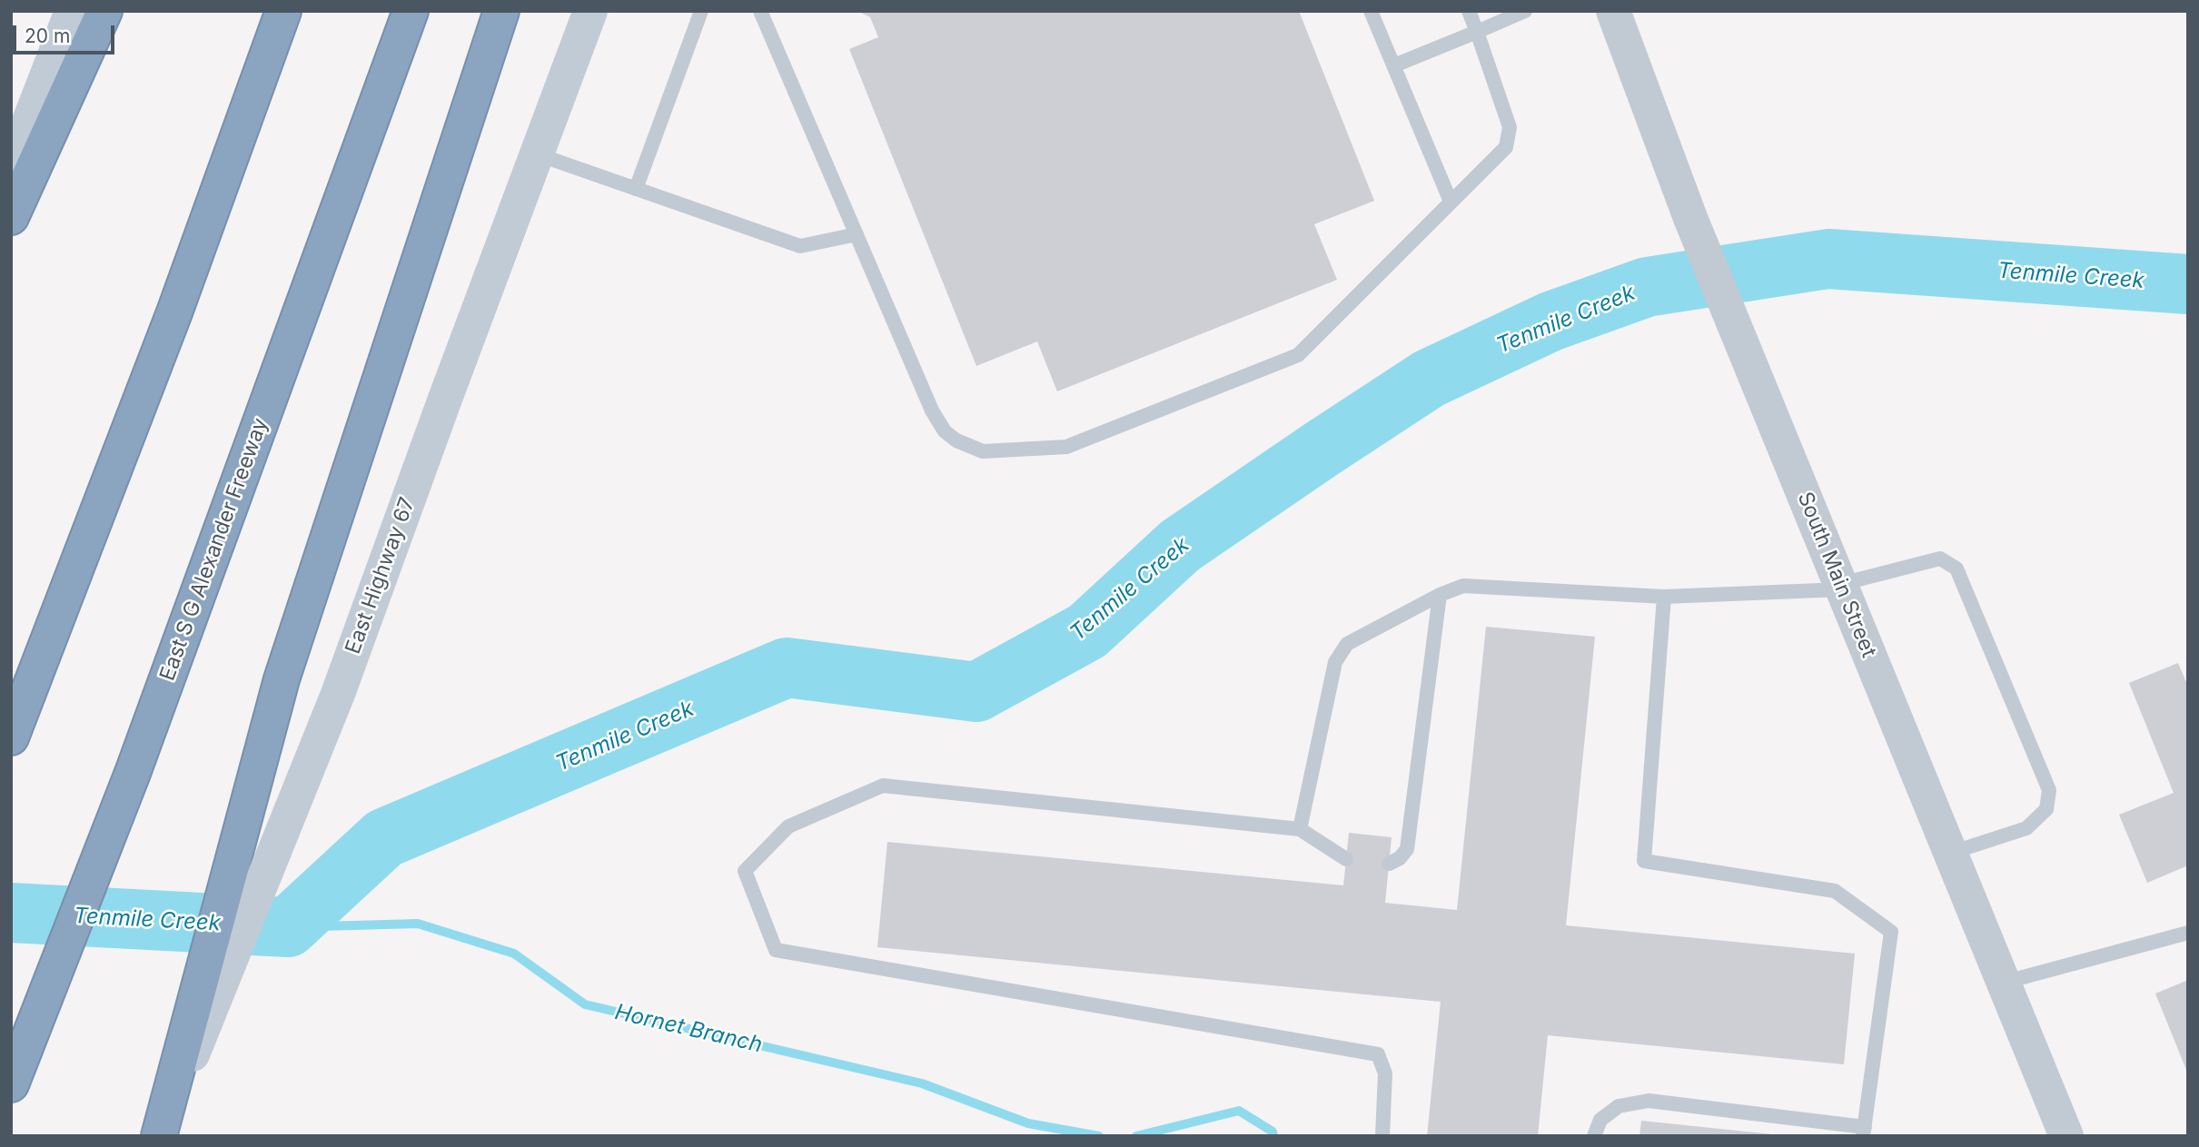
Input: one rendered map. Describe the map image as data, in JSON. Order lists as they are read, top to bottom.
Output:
{
  "streets": {
    "highway": ["East S G Alexander Freeway"],
    "main road": ["East Highway 67"],
    "street": ["South Main Street"]
  },
  "water": ["Tenmile Creek", "Hornet Branch"],
  "scale_bar": "20 m"
}
